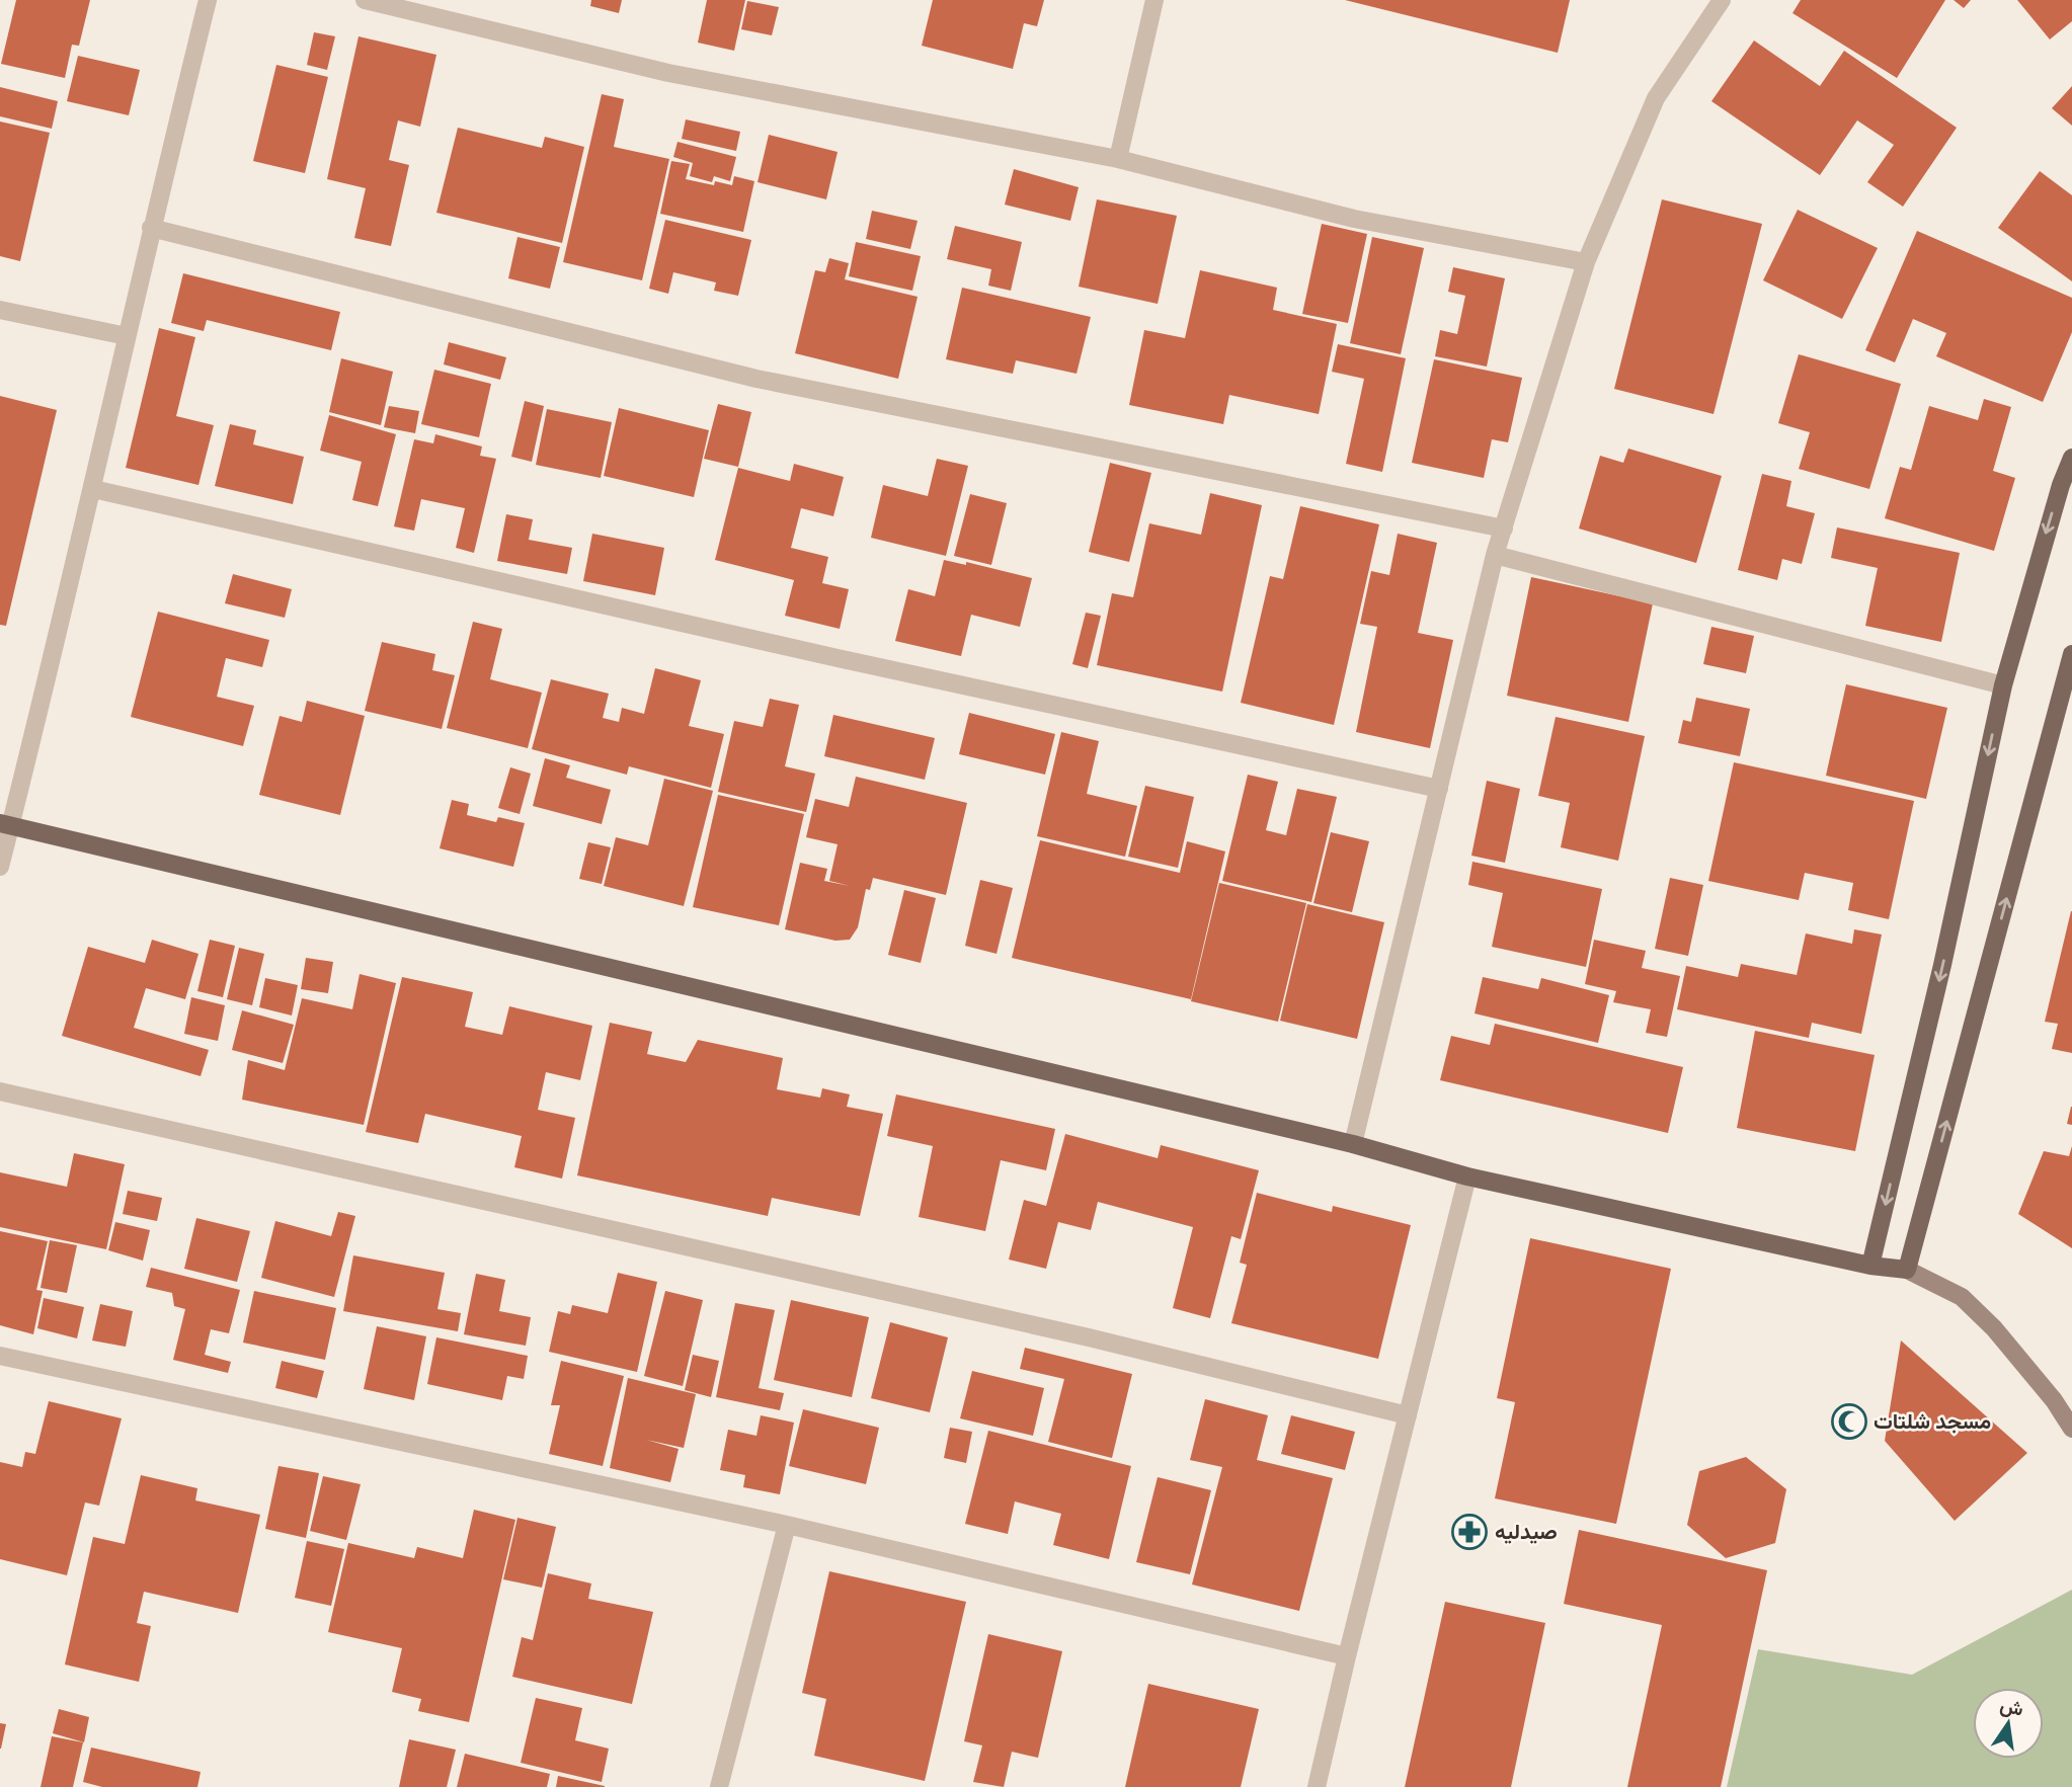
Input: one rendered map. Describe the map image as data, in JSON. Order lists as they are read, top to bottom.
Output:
{
  "places": {
    "mosque": ["مسجد شلتات"],
    "pharmacy": ["صيدليه"]
  },
  "north": "top"
}
